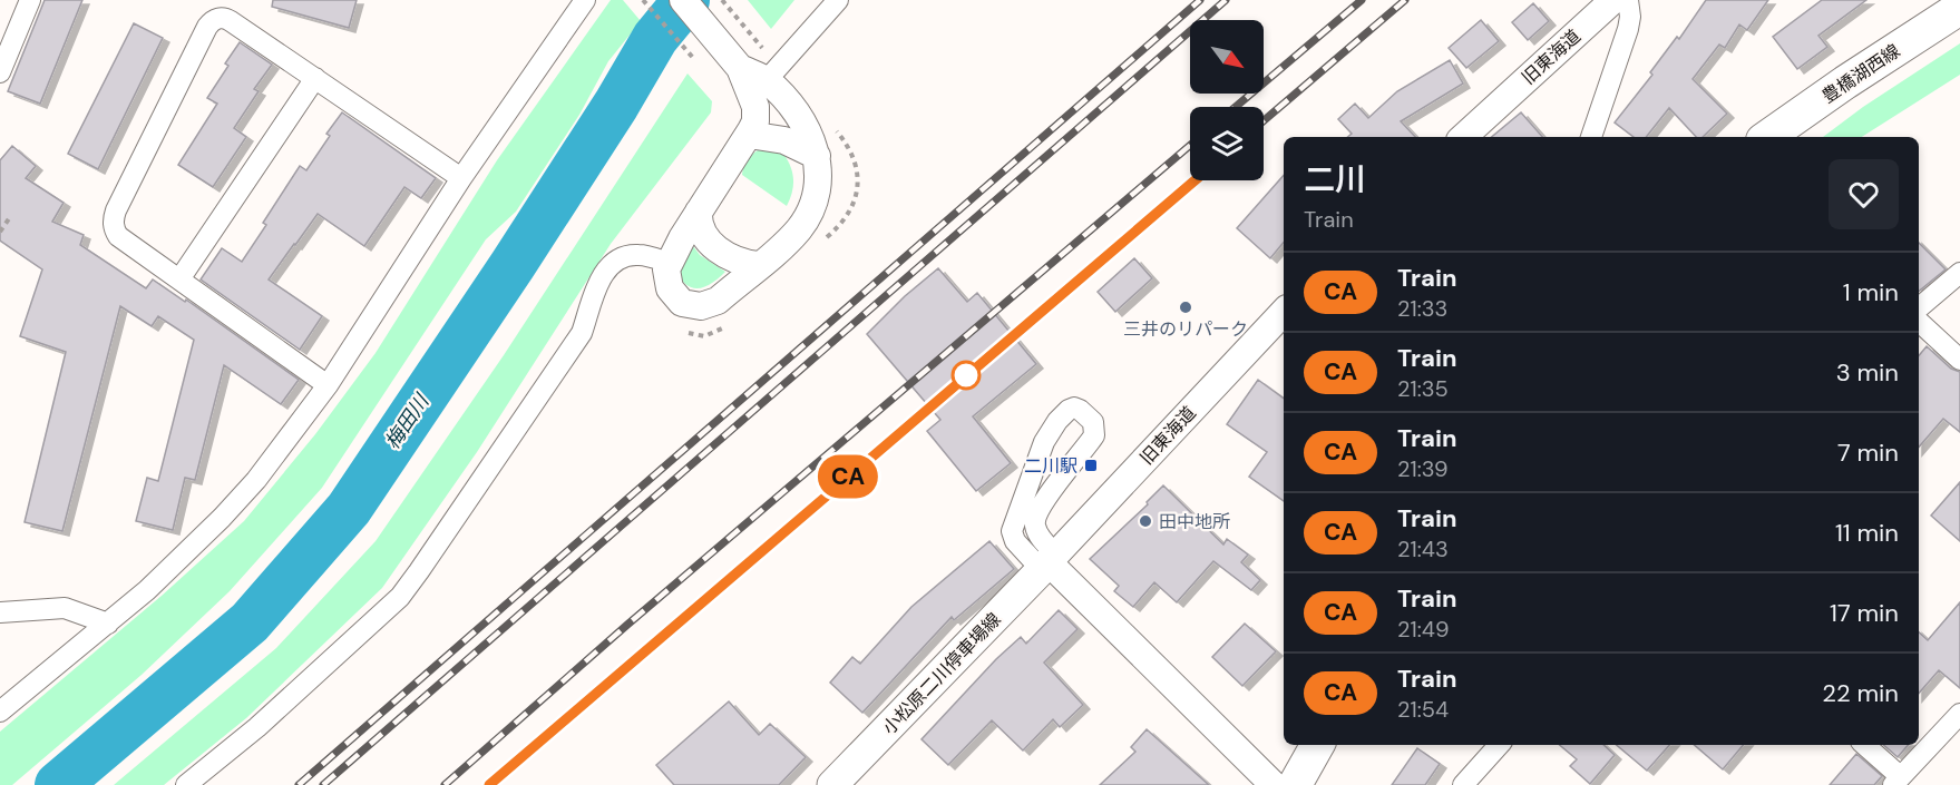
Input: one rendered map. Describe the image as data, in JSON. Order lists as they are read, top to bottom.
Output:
{
  "streets": {
    "main road": ["豊橋湖西線", "小松原二川停車場線"],
    "street": ["旧東海道"]
  },
  "crossings": [
    ["旧東海道", "小松原二川停車場線"]
  ],
  "water": ["梅田川"],
  "places": {
    "other": ["三井のリパーク", "田中地所"],
    "transit": ["二川駅"]
  },
  "north": "bottom right",
  "page": {
    "on_map": "CA",
    "heading": ["二川", "Train"],
    "list": [
      {
        "mark": "CA",
        "name": "Train",
        "note": "21:33",
        "value": "1 min"
      },
      {
        "mark": "CA",
        "name": "Train",
        "note": "21:35",
        "value": "3 min"
      },
      {
        "mark": "CA",
        "name": "Train",
        "note": "21:39",
        "value": "7 min"
      },
      {
        "mark": "CA",
        "name": "Train",
        "note": "21:43",
        "value": "11 min"
      },
      {
        "mark": "CA",
        "name": "Train",
        "note": "21:49",
        "value": "17 min"
      },
      {
        "mark": "CA",
        "name": "Train",
        "note": "21:54",
        "value": "22 min"
      }
    ]
  }
}
